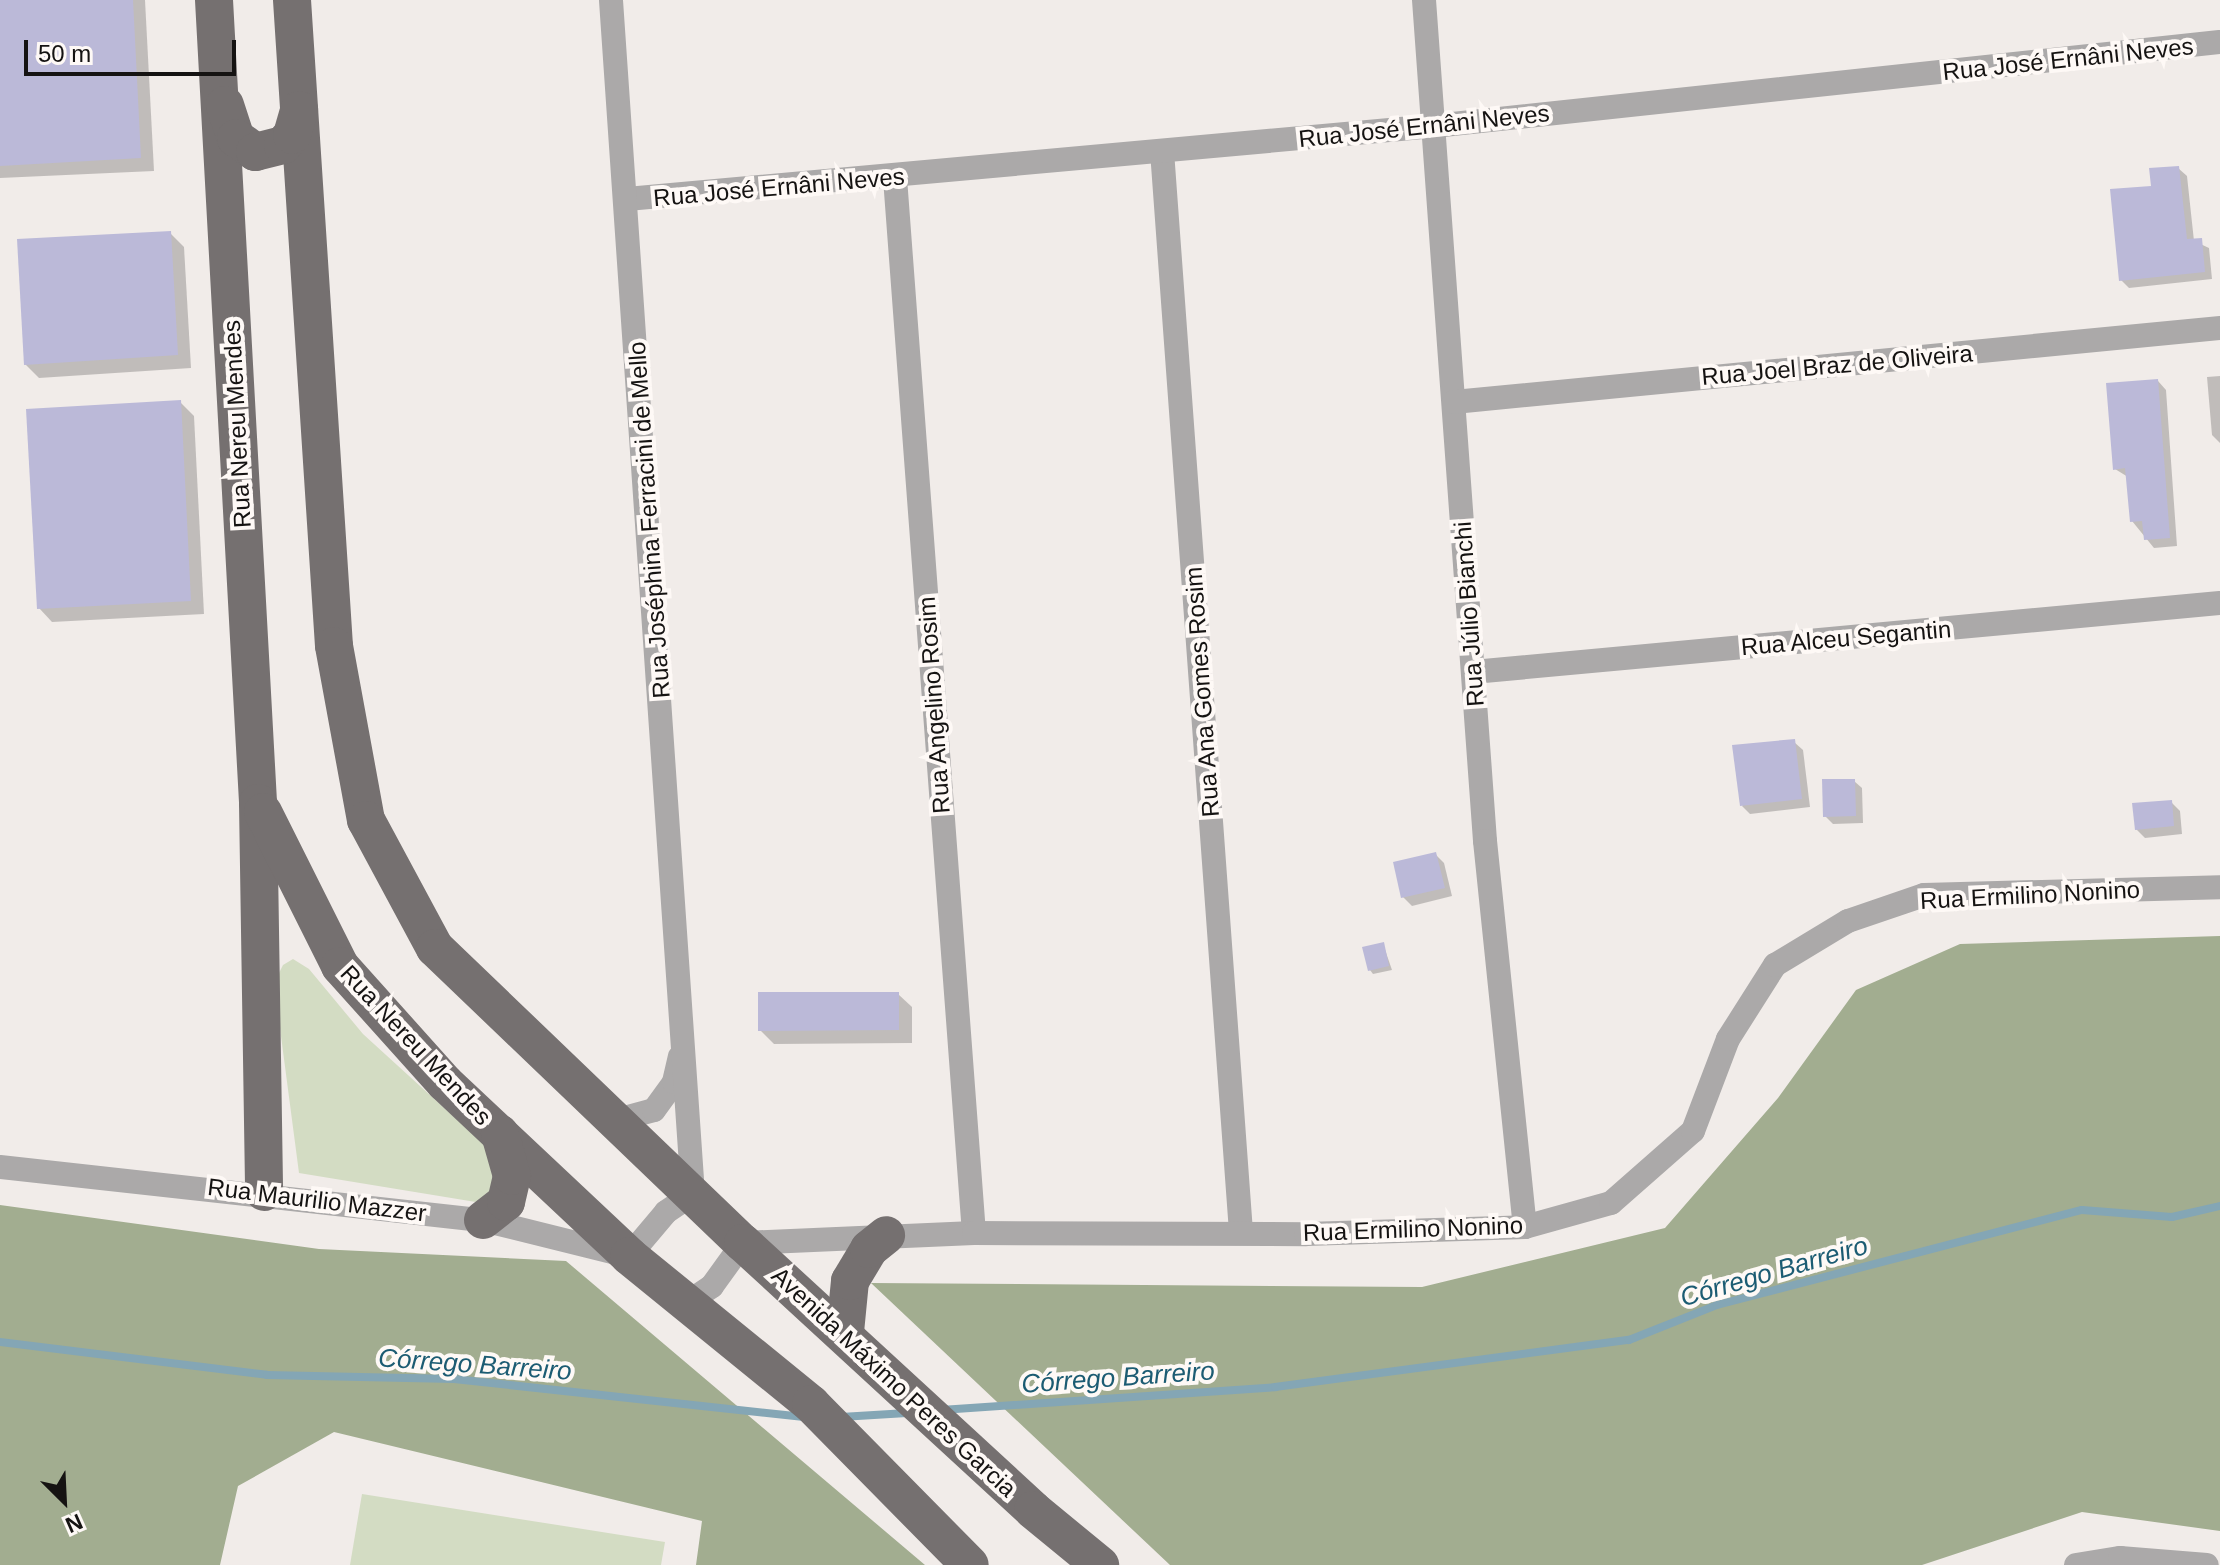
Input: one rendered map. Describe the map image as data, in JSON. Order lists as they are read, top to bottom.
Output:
{
  "streets": {
    "main road": ["Rua Nereu Mendes", "Avenida Máximo Peres Garcia"],
    "street": [
      "Rua José Ernâni Neves",
      "Rua Joel Braz de Oliveira",
      "Rua Joséphina Ferracini de Mello",
      "Rua Júlio Bianchi",
      "Rua Alceu Segantin",
      "Rua Ana Gomes Rosim",
      "Rua Angelino Rosim",
      "Rua Ermilino Nonino",
      "Rua Maurilio Mazzer"
    ]
  },
  "crossings": [
    ["Rua José Ernâni Neves", "Rua Joséphina Ferracini de Mello"],
    ["Rua José Ernâni Neves", "Rua Júlio Bianchi"],
    ["Rua José Ernâni Neves", "Rua Ana Gomes Rosim"],
    ["Rua José Ernâni Neves", "Rua Angelino Rosim"],
    ["Rua Joel Braz de Oliveira", "Rua Júlio Bianchi"],
    ["Rua Nereu Mendes", "Rua Maurilio Mazzer"],
    ["Rua Joséphina Ferracini de Mello", "Avenida Máximo Peres Garcia"],
    ["Rua Júlio Bianchi", "Rua Alceu Segantin"],
    ["Rua Júlio Bianchi", "Rua Ermilino Nonino"],
    ["Rua Ana Gomes Rosim", "Rua Ermilino Nonino"],
    ["Rua Angelino Rosim", "Rua Ermilino Nonino"],
    ["Rua Ermilino Nonino", "Avenida Máximo Peres Garcia"]
  ],
  "water": ["Córrego Barreiro"],
  "scale_bar": "50 m",
  "north": "bottom right"
}
